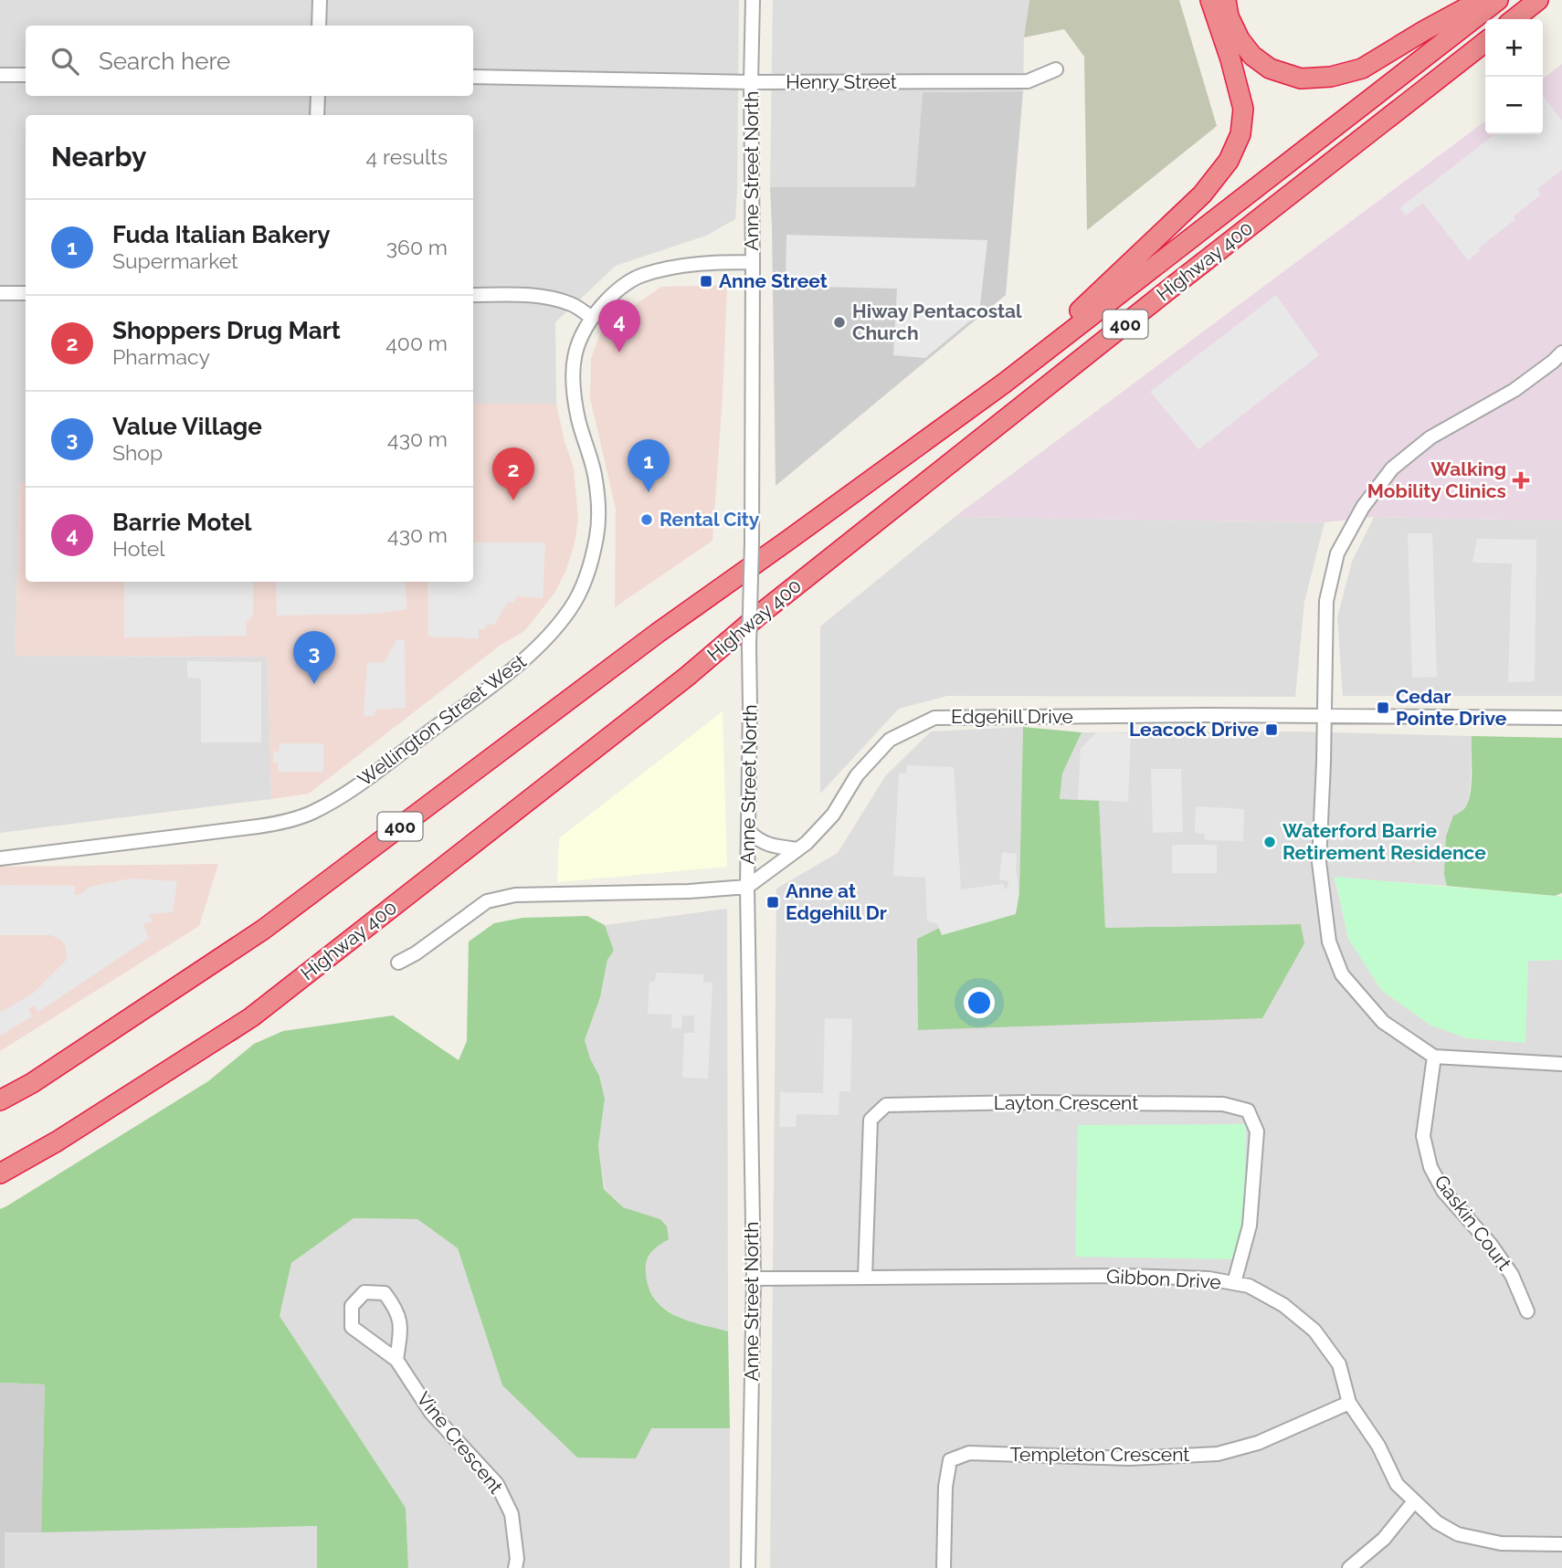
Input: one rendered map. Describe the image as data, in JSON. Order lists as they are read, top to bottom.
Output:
{
  "streets": {
    "highway": ["Highway 400", "400"],
    "street": [
      "Henry Street",
      "Anne Street North",
      "Edgehill Drive",
      "Wellington Street West",
      "Layton Crescent",
      "Gaskin Court",
      "Gibbon Drive",
      "Vine Crescent",
      "Templeton Crescent"
    ]
  },
  "crossings": [
    ["Henry Street", "Anne Street North"],
    ["Anne Street North", "Edgehill Drive"],
    ["Anne Street North", "Wellington Street West"],
    ["Anne Street North", "Gibbon Drive"],
    ["Layton Crescent", "Gibbon Drive"],
    ["Gibbon Drive", "Templeton Crescent"]
  ],
  "places": {
    "transit": [
      "Anne Street",
      "Cedar Pointe Drive",
      "Leacock Drive",
      "Anne at Edgehill Dr"
    ],
    "other": ["Hiway Pentacostal Church", "Rental City", "Waterford Barrie Retirement Residence"],
    "health": ["Walking Mobility Clinics"]
  },
  "page": {
    "map_buttons": ["+", "−"],
    "search": "Search here",
    "heading": ["Nearby", "4 results"],
    "list": [
      {
        "mark": "1",
        "name": "Fuda Italian Bakery",
        "note": "Supermarket",
        "value": "360 m"
      },
      {
        "mark": "2",
        "name": "Shoppers Drug Mart",
        "note": "Pharmacy",
        "value": "400 m"
      },
      {
        "mark": "3",
        "name": "Value Village",
        "note": "Shop",
        "value": "430 m"
      },
      {
        "mark": "4",
        "name": "Barrie Motel",
        "note": "Hotel",
        "value": "430 m"
      }
    ],
    "pins": [
      "4",
      "1",
      "2",
      "3"
    ]
  }
}
